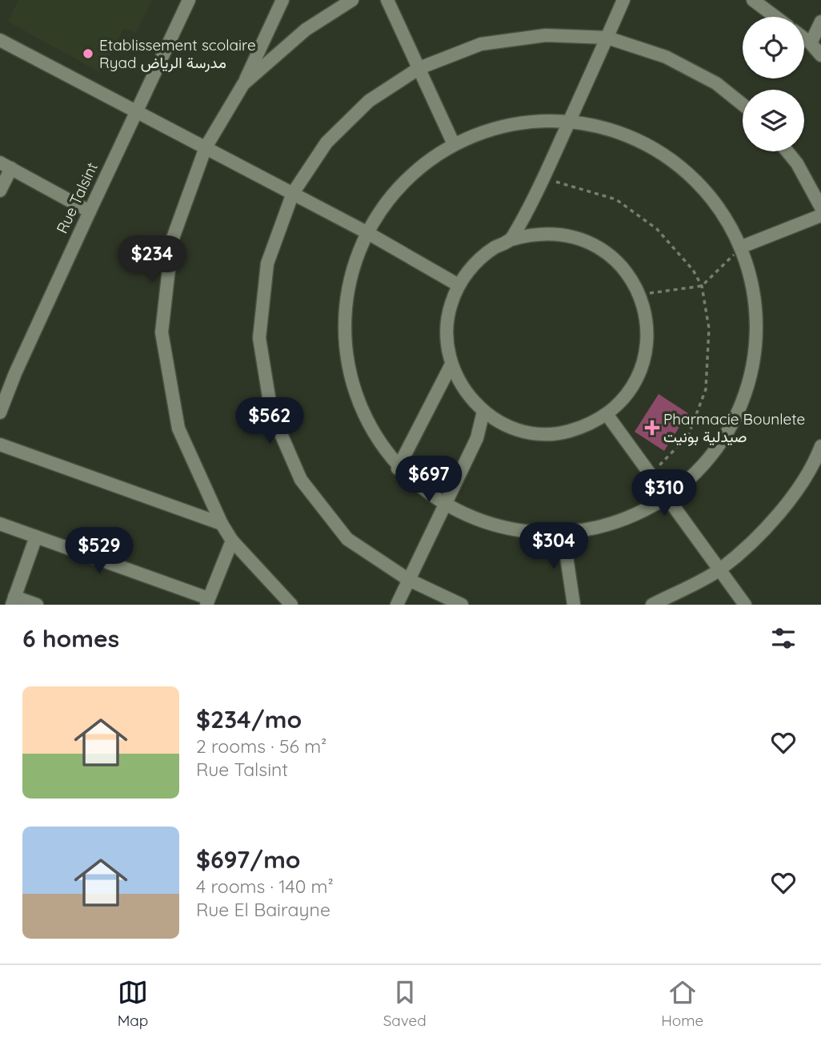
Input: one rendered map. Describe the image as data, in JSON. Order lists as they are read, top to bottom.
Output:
{
  "streets": {
    "street": ["Rue Talsint"]
  },
  "places": {
    "other": ["Etablissement scolaire Ryad مدرسة الرياض"],
    "health": ["Pharmacie Bounlete صيدلية بونيت"]
  },
  "page": {
    "price": [
      "$234",
      "$562",
      "$697",
      "$310",
      "$304",
      "$529"
    ],
    "heading": "6 homes",
    "list": [
      {
        "name": "$234/mo",
        "note": "2 rooms · 56 m² · Rue Talsint"
      },
      {
        "name": "$697/mo",
        "note": "4 rooms · 140 m² · Rue El Bairayne"
      }
    ],
    "tabs": ["Map", "Saved", "Home"]
  }
}
